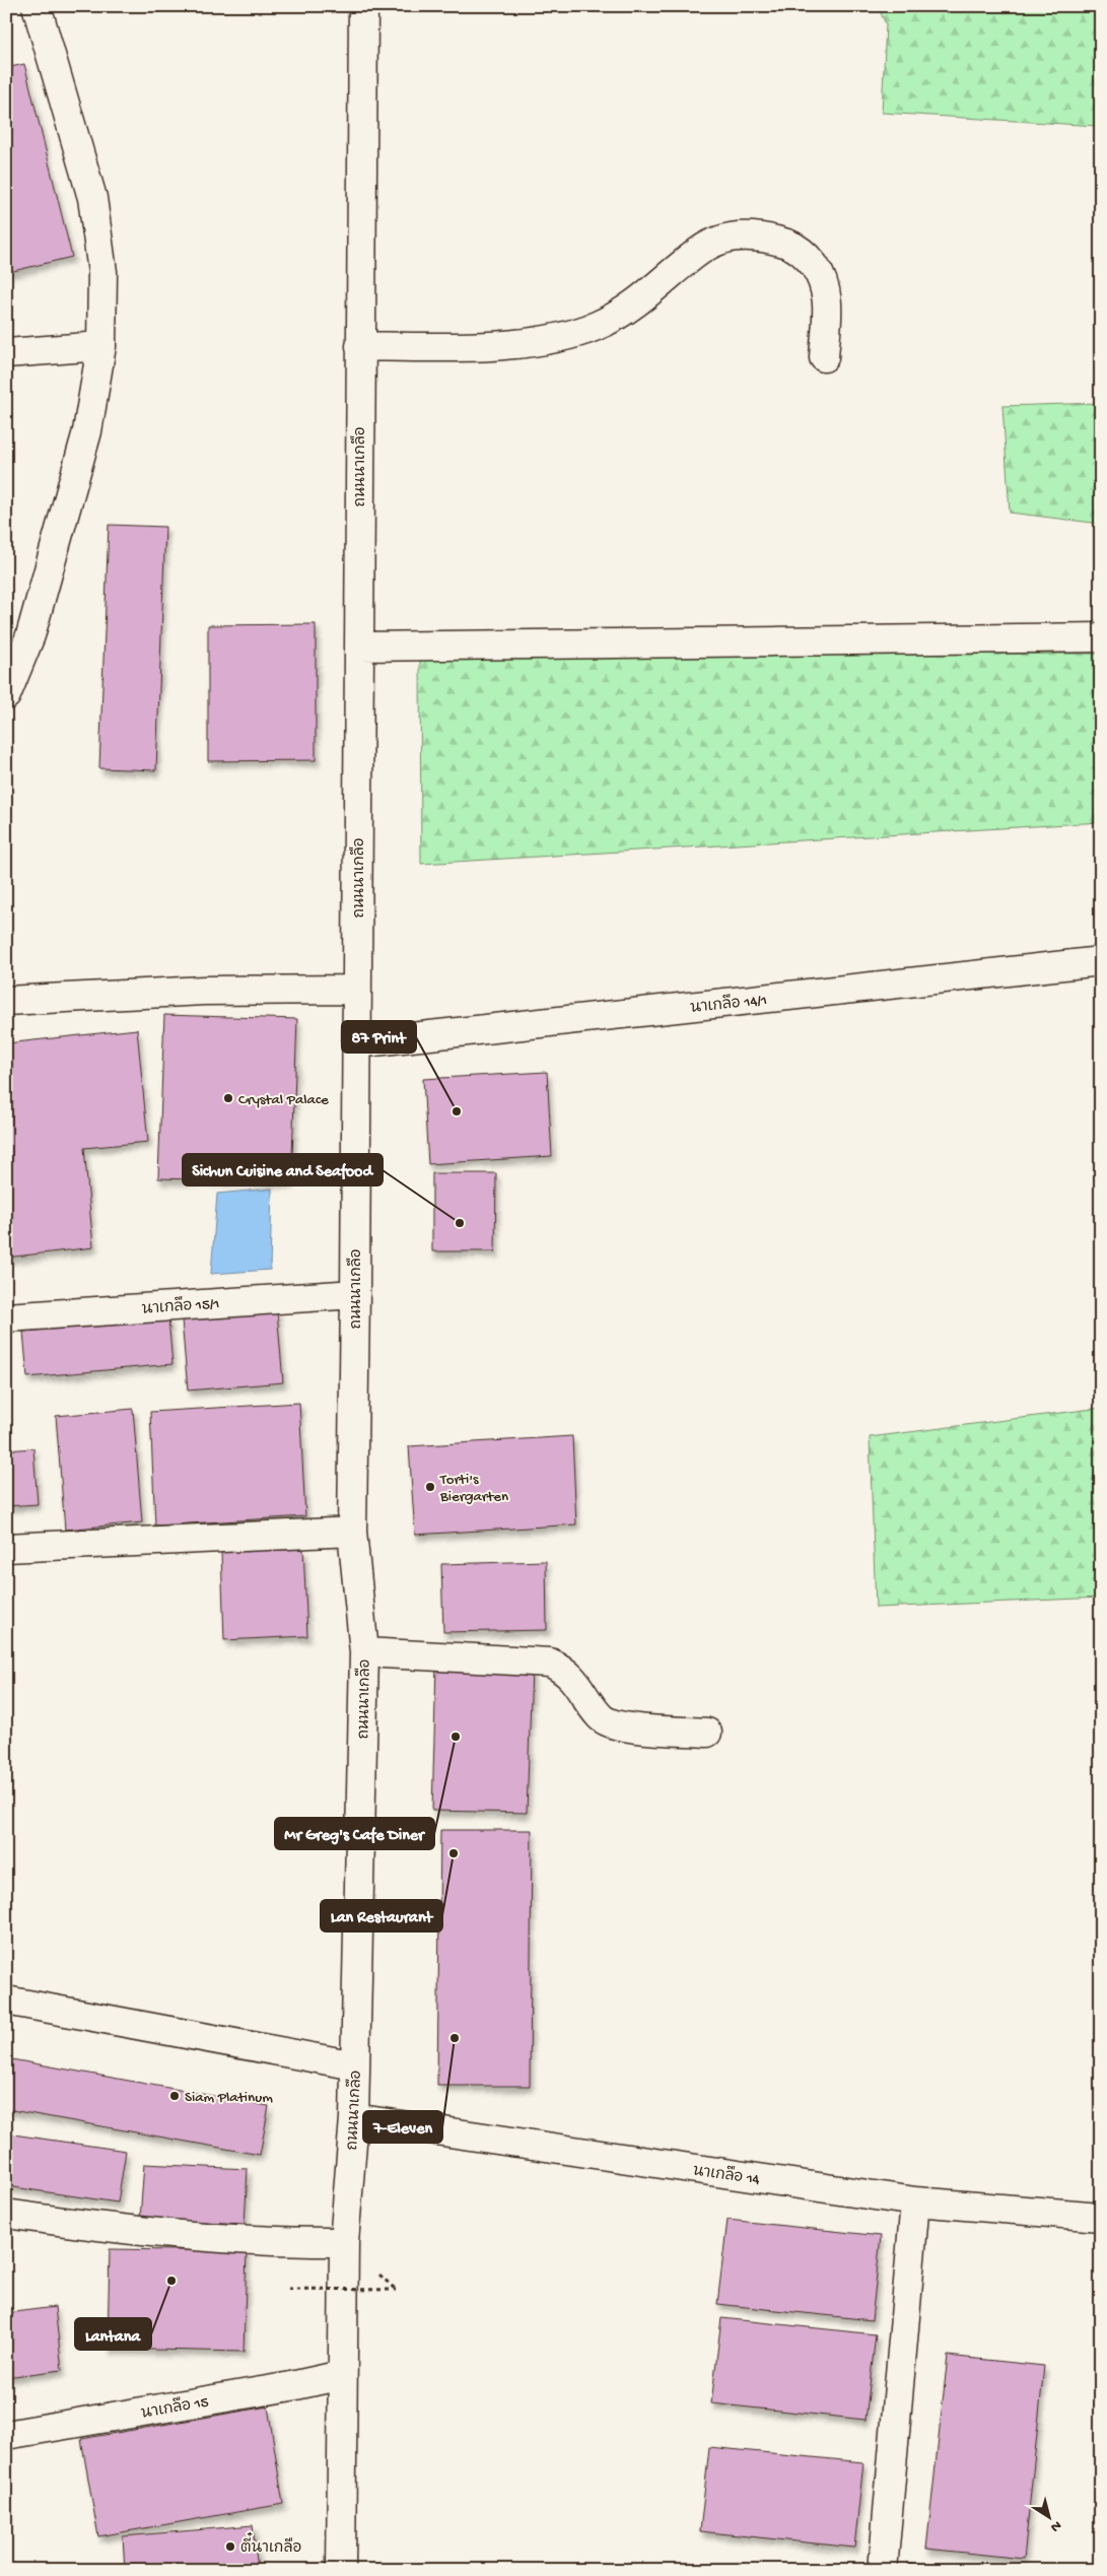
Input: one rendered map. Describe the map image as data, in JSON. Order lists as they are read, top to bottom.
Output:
{
  "streets": {
    "street": [
      "ถนนนาเกลือ",
      "นาเกลือ 14/1",
      "นาเกลือ 15/1",
      "นาเกลือ 14",
      "นาเกลือ 15"
    ]
  },
  "crossings": [
    ["ถนนนาเกลือ", "นาเกลือ 14/1"],
    ["ถนนนาเกลือ", "นาเกลือ 15/1"],
    ["ถนนนาเกลือ", "นาเกลือ 14"],
    ["ถนนนาเกลือ", "นาเกลือ 15"]
  ],
  "places": [
    "Crystal Palace",
    "87 Print",
    "Sichun Cuisine and Seafood",
    "Torti's Biergarten",
    "Mr Greg's Cafe Diner",
    "Lan Restaurant",
    "7-Eleven",
    "Siam Platinum",
    "Lantana",
    "ตี๋นาเกลือ"
  ],
  "north": "bottom right"
}
